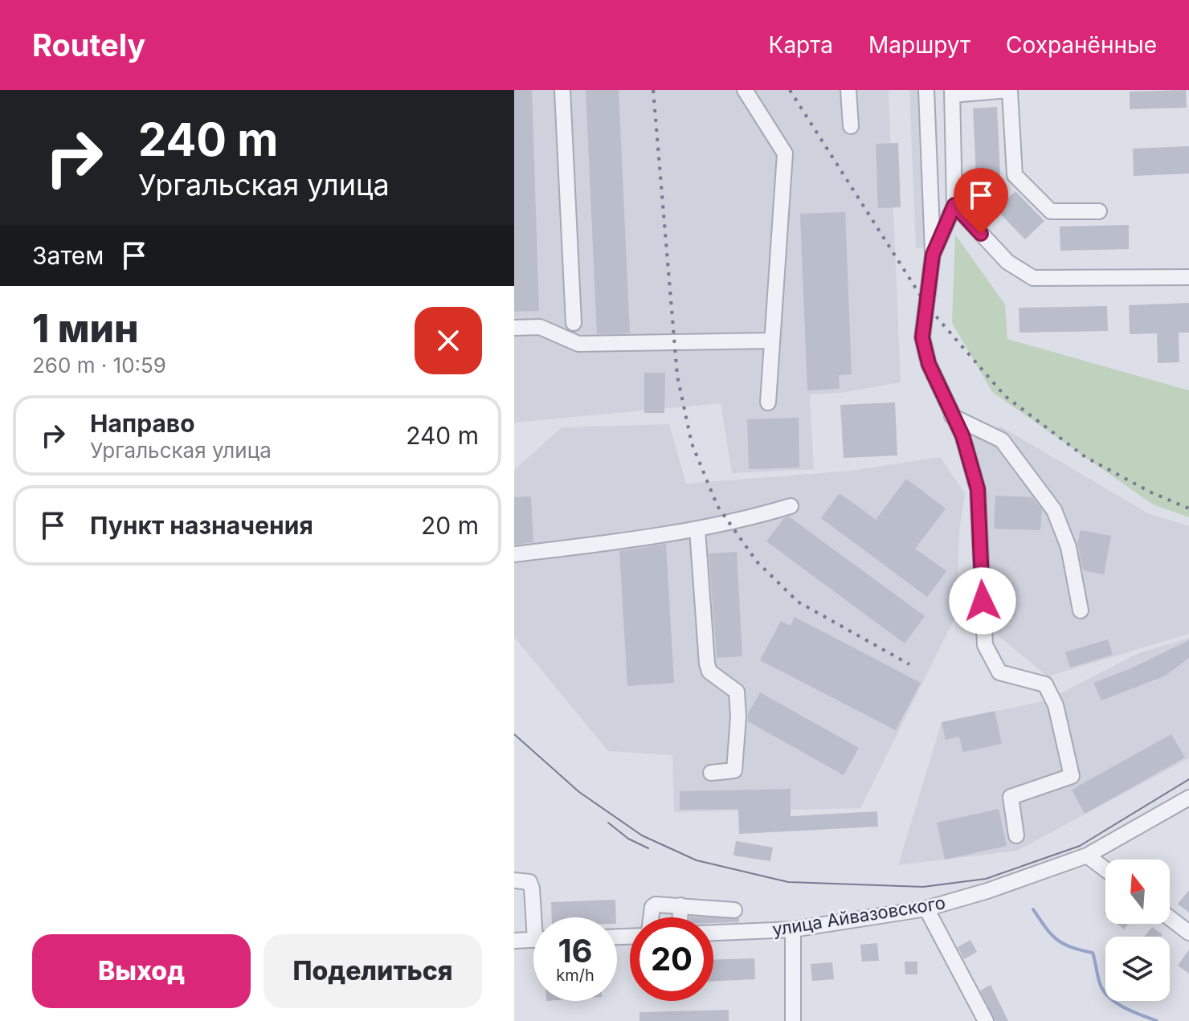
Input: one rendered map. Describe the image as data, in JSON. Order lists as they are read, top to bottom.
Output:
{
  "streets": {
    "street": ["улица Айвазовского"]
  },
  "north": "top",
  "page": {
    "header": "Routely",
    "nav": ["Карта", "Маршрут", "Сохранённые"],
    "turn": ["240 m", "Ургальская улица"],
    "then": "Затем",
    "heading": ["1 мин", "260 m · 10:59"],
    "list": [
      {
        "name": "Направо",
        "note": "Ургальская улица",
        "value": "240 m"
      },
      {
        "name": "Пункт назначения",
        "value": "20 m"
      }
    ],
    "speed": "16 km/h",
    "limit": "20",
    "buttons": ["Выход", "Поделиться"]
  }
}
